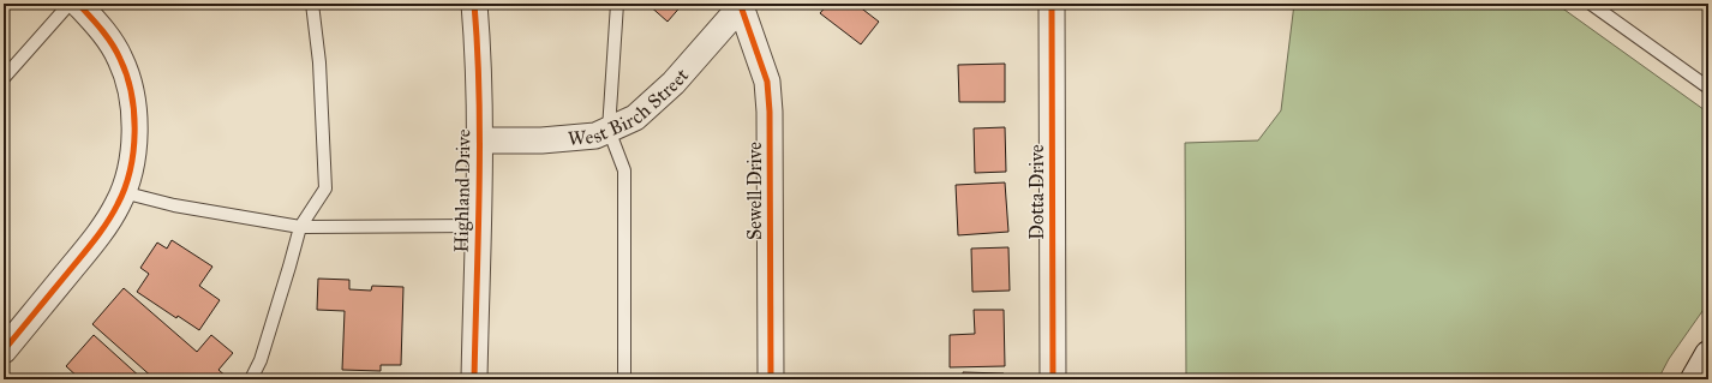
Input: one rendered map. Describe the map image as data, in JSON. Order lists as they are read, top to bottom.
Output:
{
  "streets": {
    "street": [
      "West Birch Street",
      "Highland Drive",
      "Sewell Drive",
      "Dotta Drive"
    ]
  },
  "crossings": [
    ["West Birch Street", "Highland Drive"],
    ["West Birch Street", "Sewell Drive"]
  ]
}
